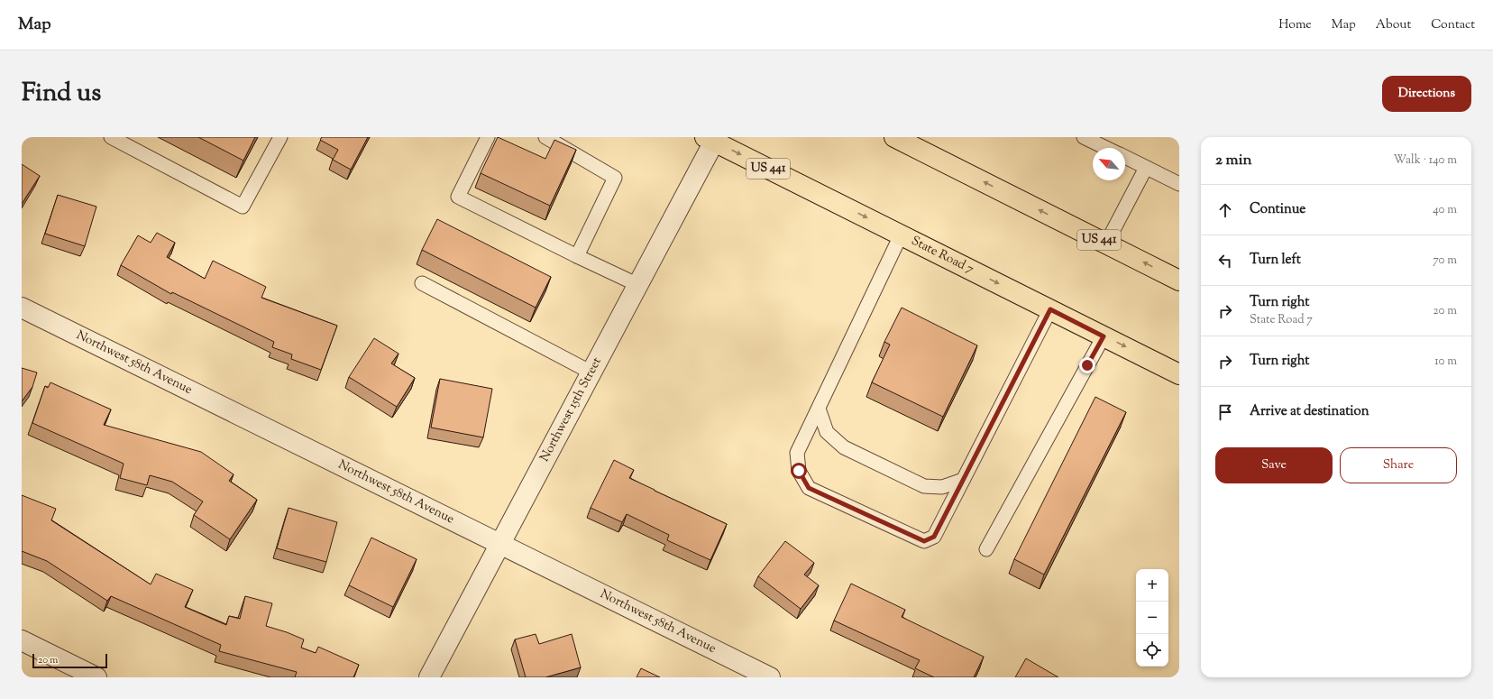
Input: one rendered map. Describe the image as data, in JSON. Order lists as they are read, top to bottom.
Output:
{
  "streets": {
    "main road": ["US 441", "State Road 7"],
    "street": ["Northwest 58th Avenue", "Northwest 15th Street"]
  },
  "crossings": [
    ["State Road 7", "Northwest 15th Street"],
    ["Northwest 58th Avenue", "Northwest 15th Street"]
  ],
  "scale_bar": "20 m",
  "north": "top left",
  "page": {
    "header": "Map",
    "nav": [
      "Home",
      "Map",
      "About",
      "Contact"
    ],
    "title": "Find us",
    "buttons": [
      "Directions",
      ["Save", "Share"]
    ],
    "heading": ["2 min", "Walk · 140 m"],
    "list": [
      ["Continue", "40 m"],
      ["Turn left", "70 m"],
      ["Turn right", "State Road 7", "20 m"],
      ["Turn right", "10 m"],
      "Arrive at destination"
    ],
    "map_buttons": ["+", "−"],
    "scale": "20 m"
  }
}
